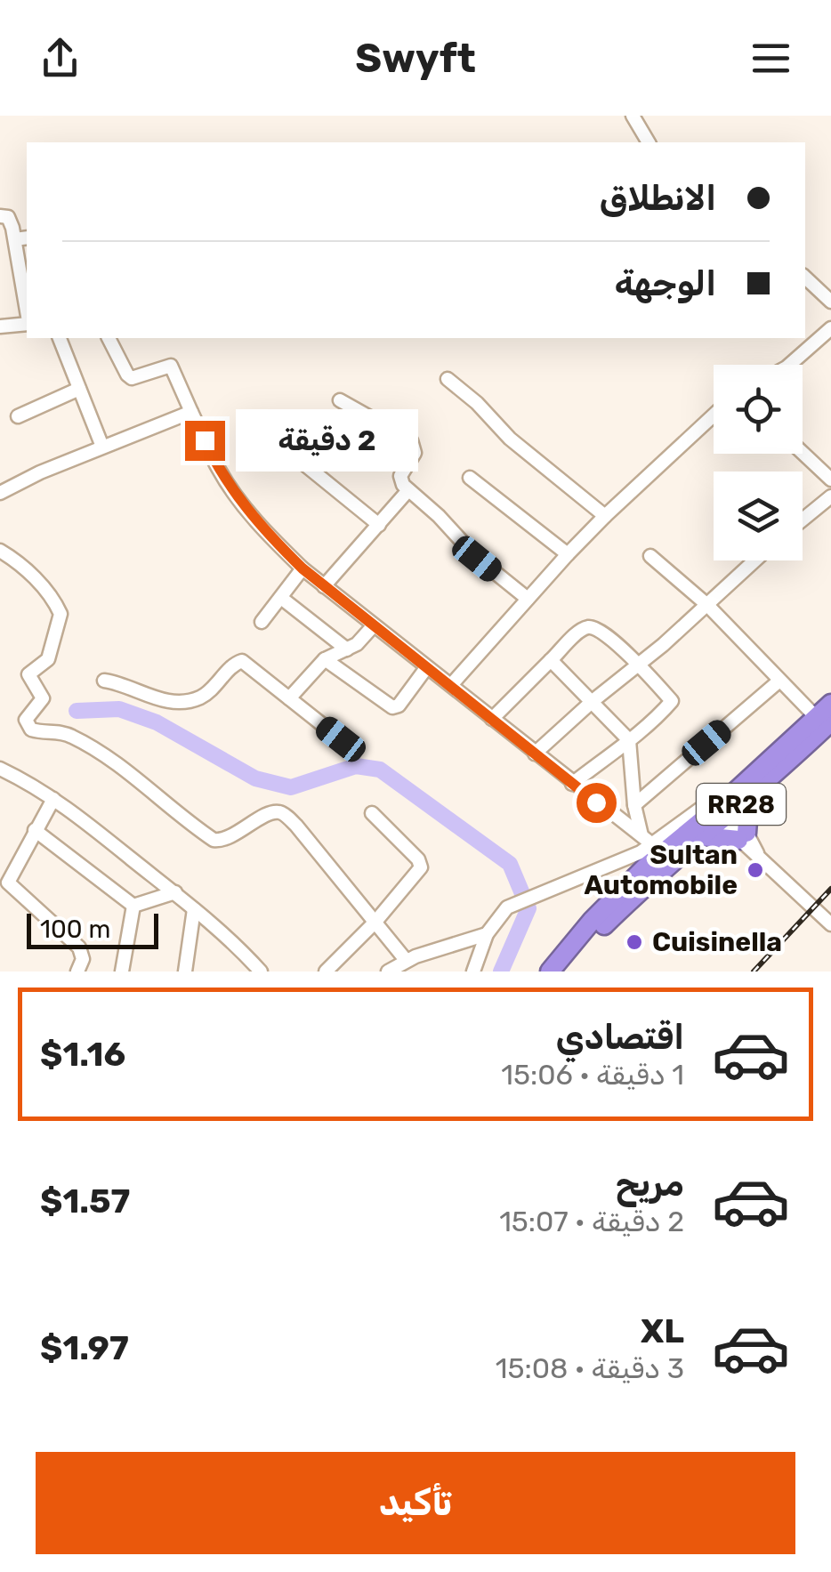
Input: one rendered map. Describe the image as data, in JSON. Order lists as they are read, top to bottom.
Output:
{
  "streets": {
    "highway": ["RR28"]
  },
  "places": ["Sultan Automobile", "Cuisinella"],
  "scale_bar": "100 m",
  "page": {
    "header": "Swyft",
    "banner": ["الانطلاق", "الوجهة"],
    "bubble": "2 دقيقة",
    "scale": "100 m",
    "list": [
      {
        "name": "اقتصادي",
        "note": "1 دقيقة · 15:06",
        "value": "$1.16"
      },
      {
        "name": "مريح",
        "note": "2 دقيقة · 15:07",
        "value": "$1.57"
      },
      {
        "name": "XL",
        "note": "3 دقيقة · 15:08",
        "value": "$1.97"
      }
    ],
    "buttons": "تأكيد"
  }
}
